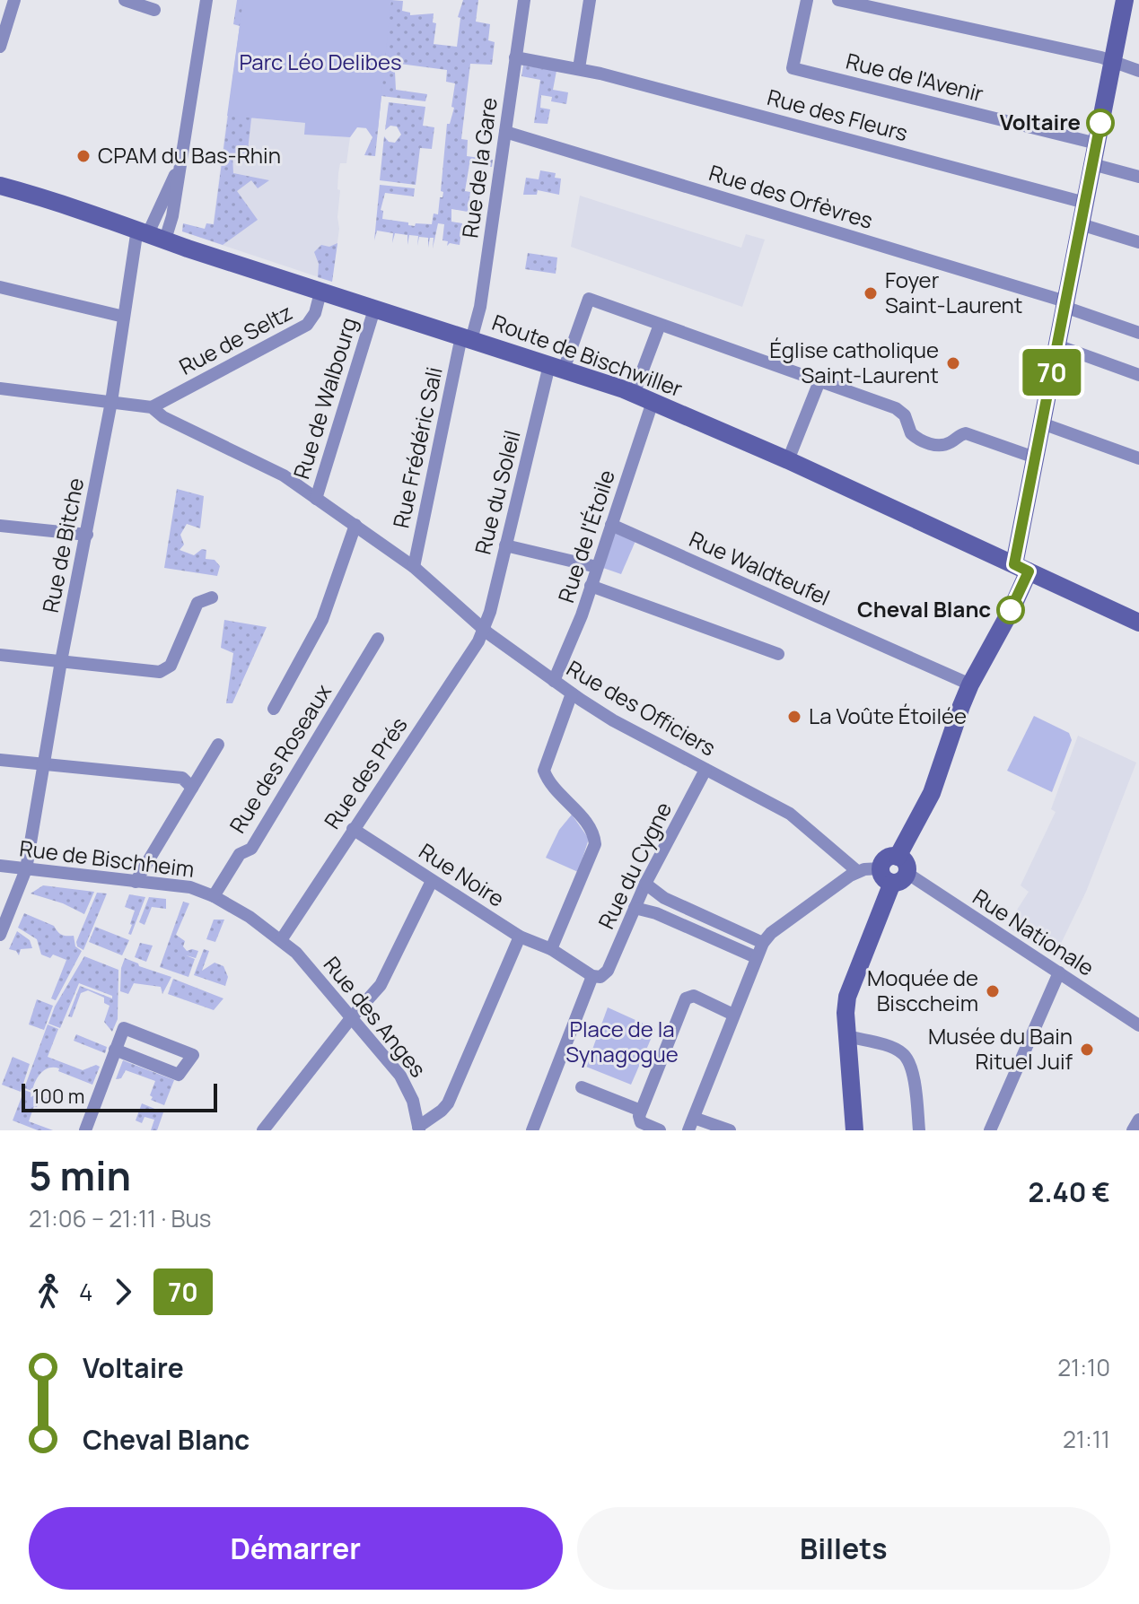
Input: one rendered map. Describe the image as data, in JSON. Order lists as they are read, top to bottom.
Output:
{
  "streets": {
    "main road": ["Route de Bischwiller"],
    "street": [
      "Rue de l'Avenir",
      "Rue des Fleurs",
      "Rue de la Gare",
      "Rue des Orfèvres",
      "Rue de Seltz",
      "Rue de Walbourg",
      "Rue Frédéric Sali",
      "Rue du Soleil",
      "Rue de l'Étoile",
      "Rue de Bitche",
      "Rue Waldteufel",
      "Rue des Officiers",
      "Rue des Roseaux",
      "Rue des Prés",
      "Rue de Bischheim",
      "Rue du Cygne",
      "Rue Noire",
      "Rue Nationale",
      "Rue des Anges"
    ]
  },
  "crossings": [
    ["Rue des Fleurs", "Rue de la Gare"],
    ["Rue de la Gare", "Rue des Orfèvres"],
    ["Rue de la Gare", "Route de Bischwiller"],
    ["Rue de la Gare", "Rue Frédéric Sali"],
    ["Rue de Seltz", "Route de Bischwiller"],
    ["Rue de Seltz", "Rue des Officiers"],
    ["Route de Bischwiller", "Rue de Walbourg"],
    ["Route de Bischwiller", "Rue Frédéric Sali"],
    ["Route de Bischwiller", "Rue du Soleil"],
    ["Route de Bischwiller", "Rue de l'Étoile"],
    ["Route de Bischwiller", "Rue de Bitche"],
    ["Rue de Walbourg", "Rue des Officiers"],
    ["Rue Frédéric Sali", "Rue des Officiers"],
    ["Rue du Soleil", "Rue des Officiers"],
    ["Rue du Soleil", "Rue des Prés"],
    ["Rue de l'Étoile", "Rue Waldteufel"],
    ["Rue de l'Étoile", "Rue des Officiers"],
    ["Rue de Bitche", "Rue de Bischheim"],
    ["Rue des Officiers", "Rue des Prés"],
    ["Rue des Officiers", "Rue du Cygne"],
    ["Rue des Roseaux", "Rue de Bischheim"],
    ["Rue des Prés", "Rue de Bischheim"],
    ["Rue des Prés", "Rue Noire"],
    ["Rue des Prés", "Rue des Anges"],
    ["Rue de Bischheim", "Rue des Anges"],
    ["Rue du Cygne", "Rue Noire"]
  ],
  "parks": ["Parc Léo Delibes", "Place de la Synagogue"],
  "places": [
    "Voltaire",
    "CPAM du Bas-Rhin",
    "Foyer Saint-Laurent",
    "Église catholique Saint-Laurent",
    "Cheval Blanc",
    "La Voûte Étoilée",
    "Moquée de Bisccheim",
    "Musée du Bain Rituel Juif"
  ],
  "lines": ["bus line 70"],
  "scale_bar": "100 m",
  "page": {
    "on_map": "70",
    "scale": "100 m",
    "heading": ["5 min", "21:06 – 21:11 · Bus", "2.40 €"],
    "legs": ["4", "70"],
    "list": [
      {
        "name": "Voltaire",
        "value": "21:10"
      },
      {
        "name": "Cheval Blanc",
        "value": "21:11"
      }
    ],
    "buttons": ["Démarrer", "Billets"]
  }
}
